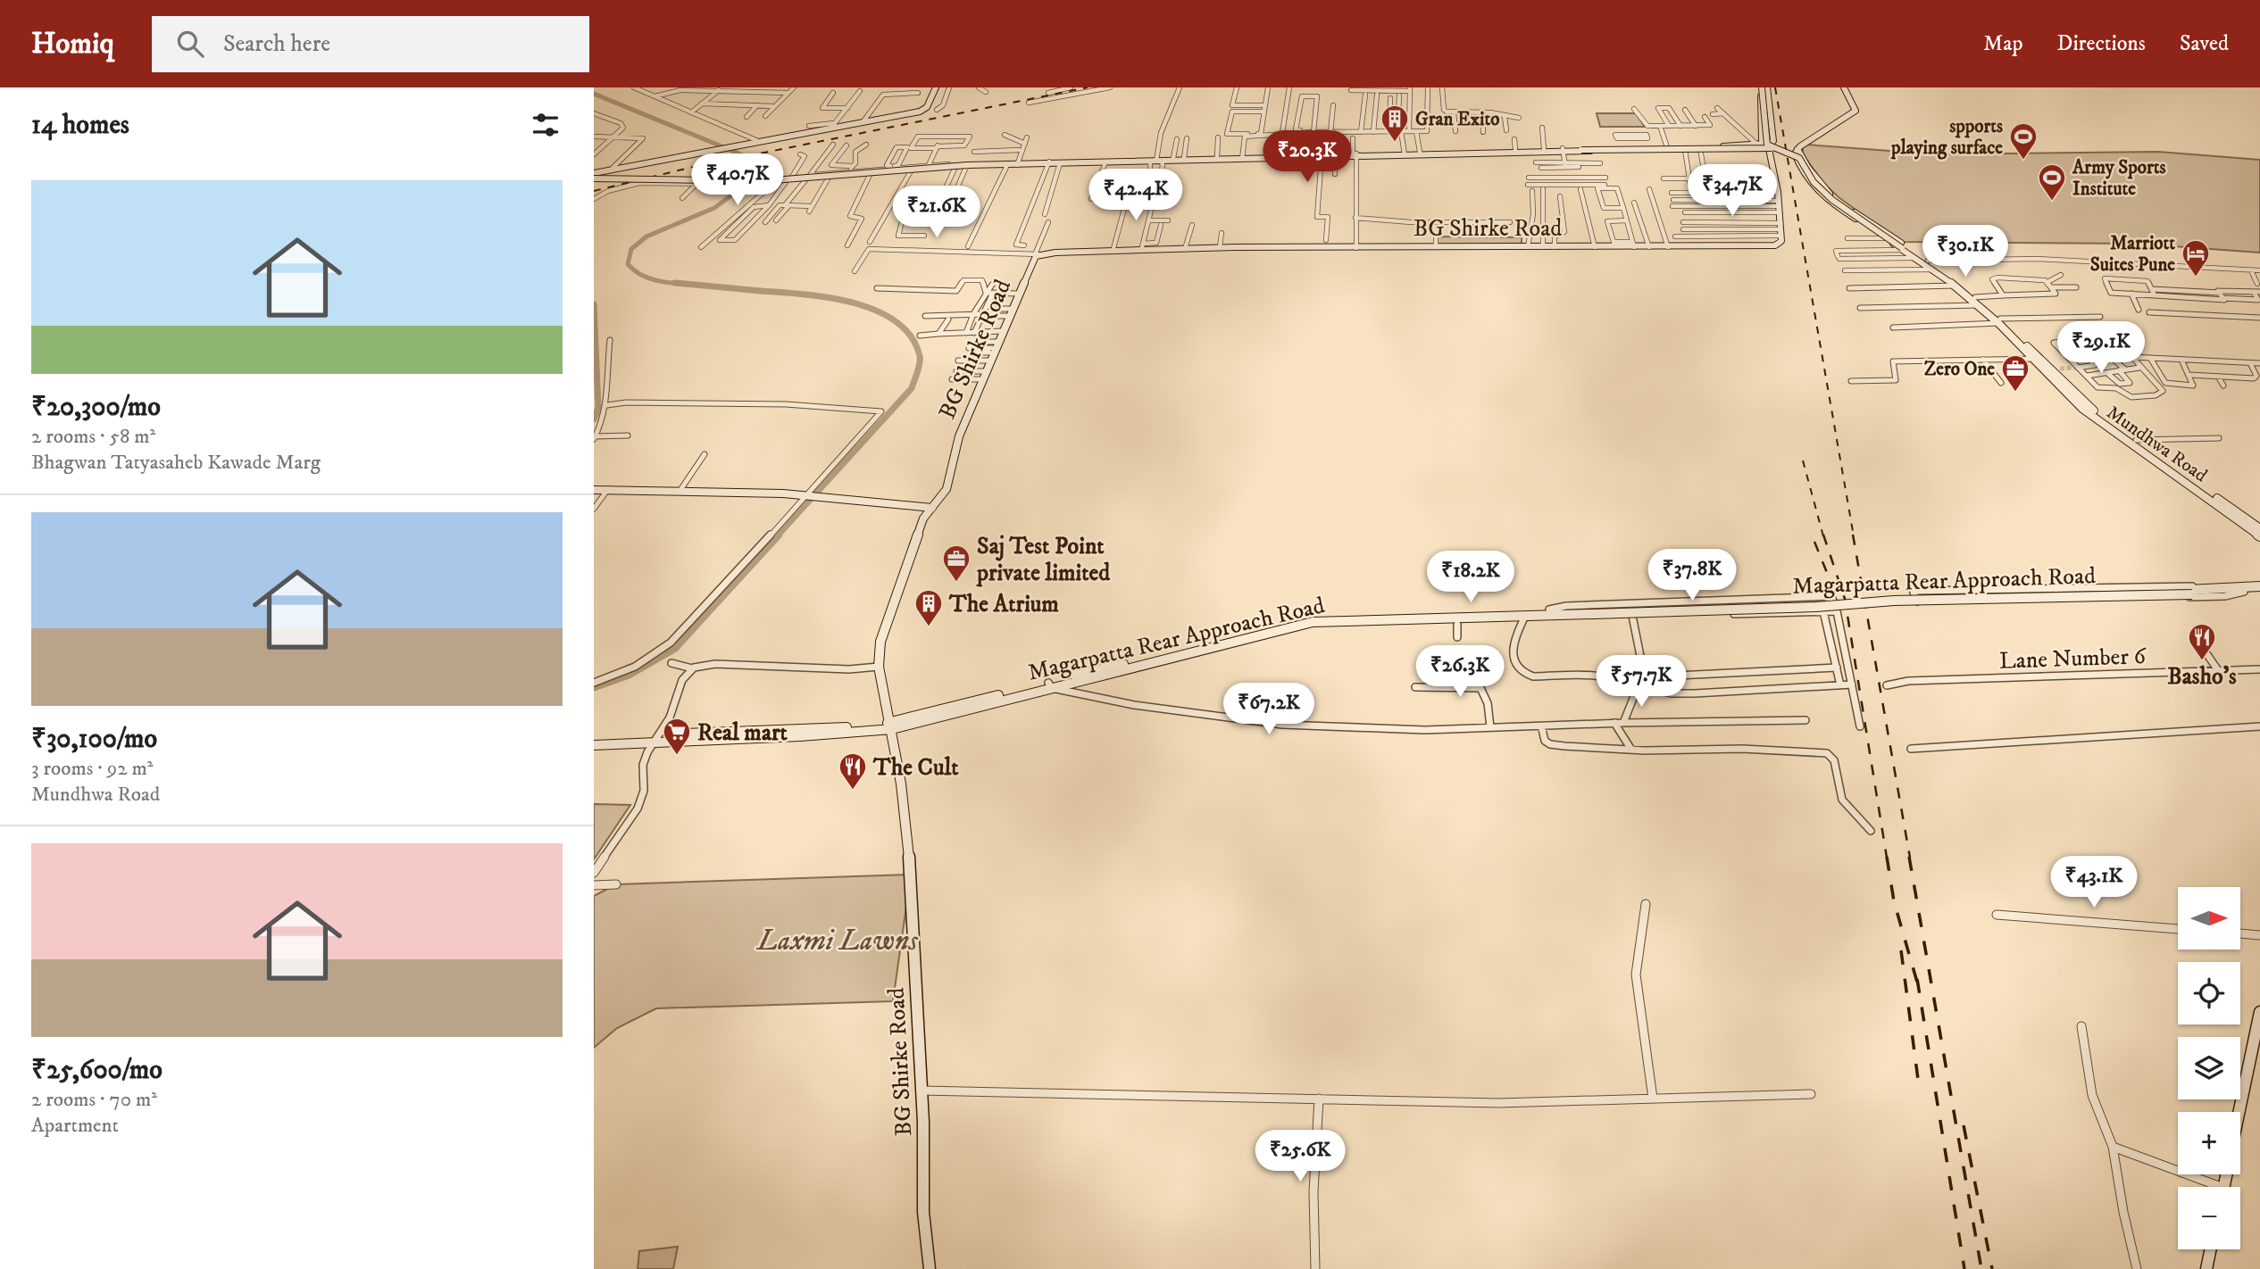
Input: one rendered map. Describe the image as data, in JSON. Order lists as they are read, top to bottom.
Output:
{
  "streets": {
    "street": [
      "BG Shirke Road",
      "Mundhwa Road",
      "Magarpatta Rear Approach Road",
      "Lane Number 6"
    ]
  },
  "crossings": [
    ["BG Shirke Road", "Magarpatta Rear Approach Road"]
  ],
  "parks": ["Laxmi Lawns"],
  "places": {
    "building": ["Gran Exito", "The Atrium"],
    "sports": ["spports playing surface", "Army Sports Institute"],
    "hotel": ["Marriott Suites Pune"],
    "office": ["Zero One", "Saj Test Point private limited"],
    "restaurant": ["Basho's", "The Cult"],
    "supermarket": ["Real mart"]
  },
  "north": "right",
  "page": {
    "header": "Homiq",
    "search": "Search here",
    "nav": ["Map", "Directions", "Saved"],
    "heading": "14 homes",
    "price": [
      "₹20.3K",
      "₹40.7K",
      "₹34.7K",
      "₹42.4K",
      "₹21.6K",
      "₹30.1K",
      "₹29.1K",
      "₹37.8K",
      "₹18.2K",
      "₹26.3K",
      "₹57.7K",
      "₹67.2K",
      "₹43.1K",
      "₹25.6K"
    ],
    "list": [
      {
        "name": "₹20,300/mo",
        "note": "2 rooms · 58 m² · Bhagwan Tatyasaheb Kawade Marg"
      },
      {
        "name": "₹30,100/mo",
        "note": "3 rooms · 92 m² · Mundhwa Road"
      },
      {
        "name": "₹25,600/mo",
        "note": "2 rooms · 70 m² · Apartment"
      }
    ],
    "map_buttons": ["+", "−"]
  }
}
